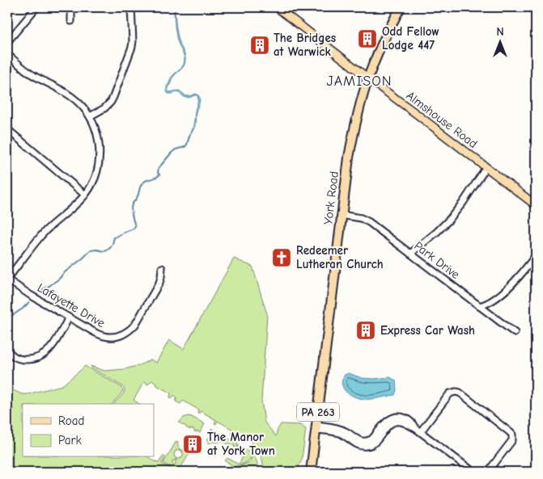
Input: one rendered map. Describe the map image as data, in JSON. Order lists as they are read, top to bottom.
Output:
{
  "streets": {
    "highway": ["York Road", "PA 263"],
    "main road": ["Almshouse Road"],
    "street": ["Park Drive", "Lafayette Drive"]
  },
  "crossings": [
    ["Almshouse Road", "York Road"],
    ["York Road", "Park Drive"]
  ],
  "districts": ["JAMISON"],
  "places": {
    "building": [
      "Odd Fellow Lodge 447",
      "The Bridges at Warwick",
      "Express Car Wash",
      "The Manor at York Town"
    ],
    "church": ["Redeemer Lutheran Church"]
  },
  "legend": ["Road", "Park"],
  "north": "top"
}
